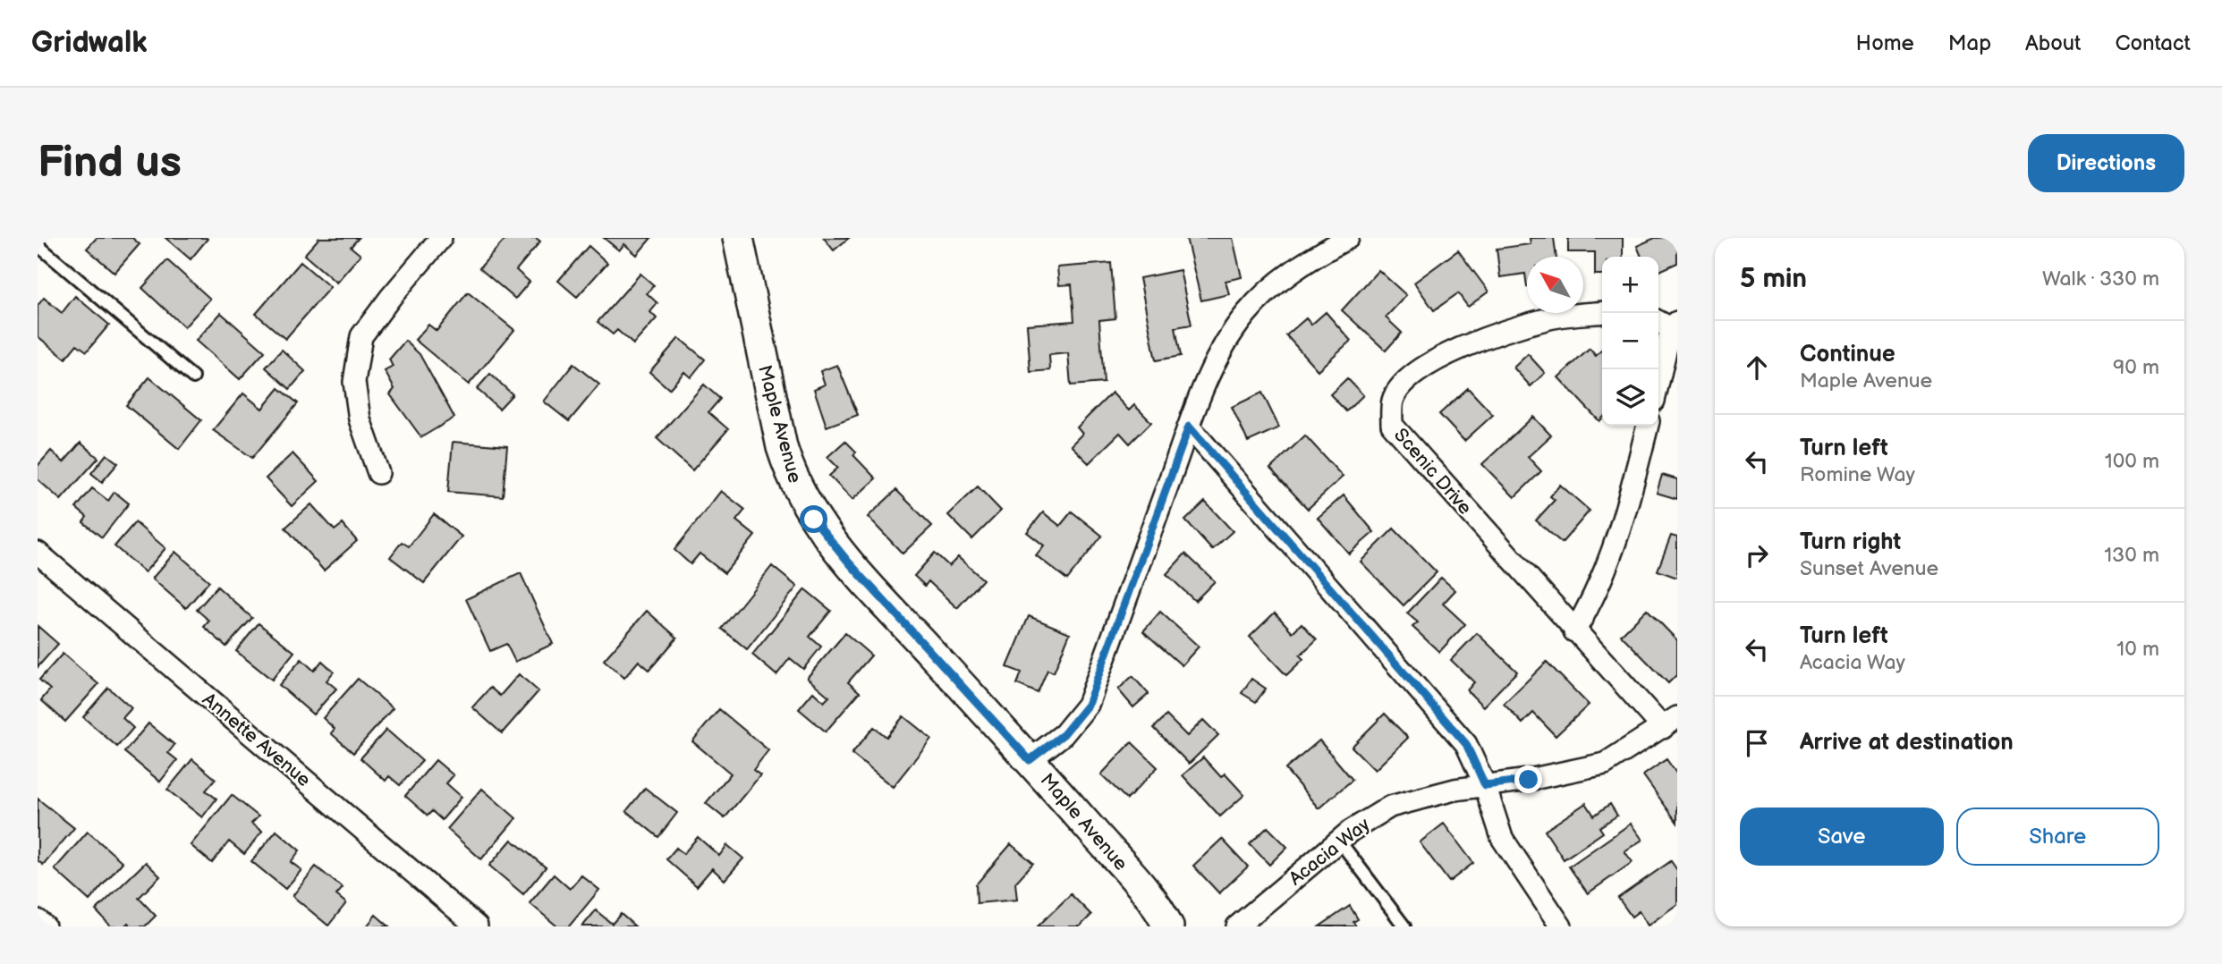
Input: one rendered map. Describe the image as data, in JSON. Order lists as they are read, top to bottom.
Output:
{
  "streets": {
    "street": [
      "Maple Avenue",
      "Scenic Drive",
      "Annette Avenue",
      "Acacia Way"
    ]
  },
  "crossings": [
    ["Scenic Drive", "Acacia Way"]
  ],
  "north": "top left",
  "page": {
    "header": "Gridwalk",
    "nav": [
      "Home",
      "Map",
      "About",
      "Contact"
    ],
    "buttons": [
      "Directions",
      ["Save", "Share"]
    ],
    "title": "Find us",
    "heading": ["5 min", "Walk · 330 m"],
    "map_buttons": ["+", "−"],
    "list": [
      ["Continue", "Maple Avenue", "90 m"],
      ["Turn left", "Romine Way", "100 m"],
      ["Turn right", "Sunset Avenue", "130 m"],
      ["Turn left", "Acacia Way", "10 m"],
      "Arrive at destination"
    ]
  }
}
